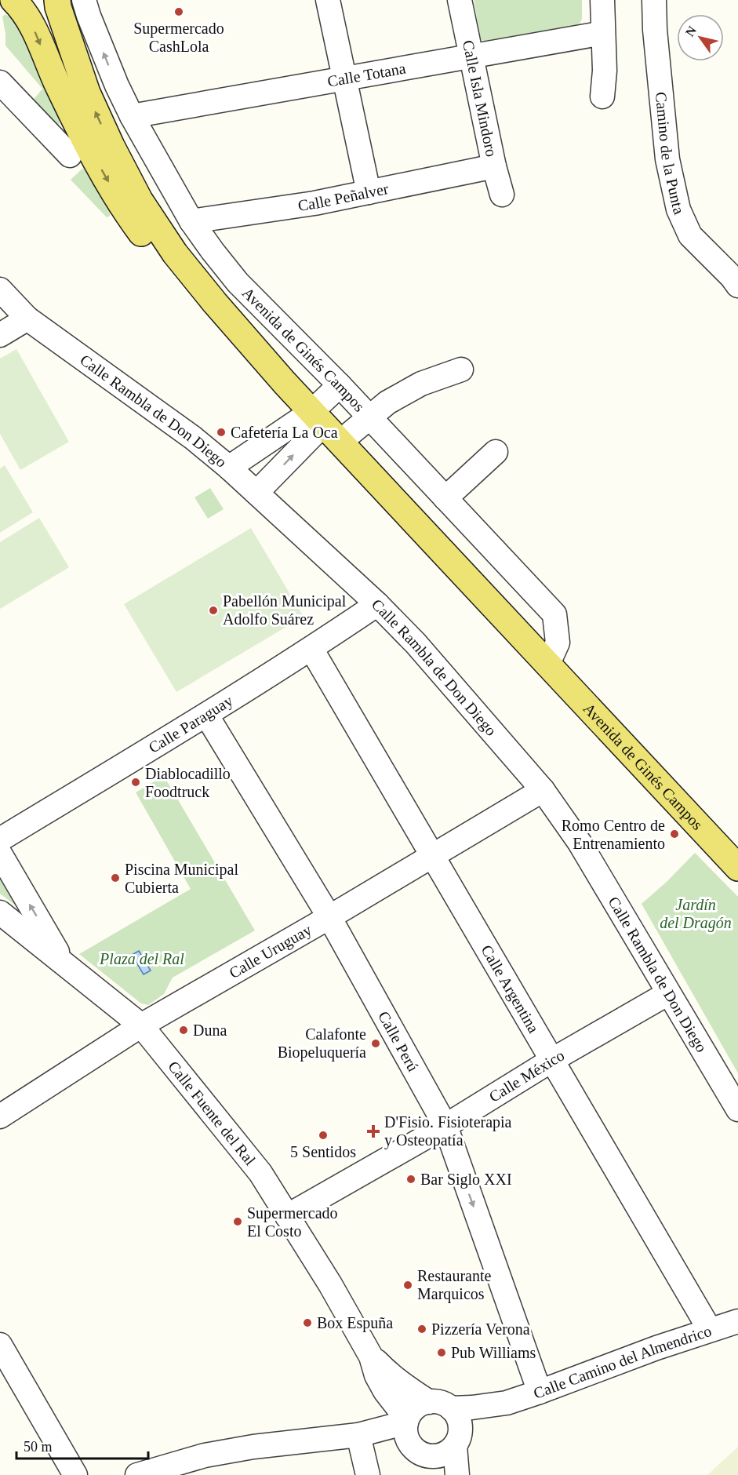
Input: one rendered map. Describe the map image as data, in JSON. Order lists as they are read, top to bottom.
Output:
{
  "streets": {
    "main road": ["Avenida de Ginés Campos"],
    "street": [
      "Calle Totana",
      "Calle Isla Mindoro",
      "Camino de la Punta",
      "Calle Peñalver",
      "Calle Rambla de Don Diego",
      "Calle Paraguay",
      "Calle Uruguay",
      "Calle Argentina",
      "Calle Perú",
      "Calle México",
      "Calle Fuente del Ral",
      "Calle Camino del Almendrico"
    ]
  },
  "crossings": [
    ["Calle Totana", "Calle Isla Mindoro"],
    ["Calle Totana", "Avenida de Ginés Campos"],
    ["Calle Isla Mindoro", "Calle Peñalver"],
    ["Calle Peñalver", "Avenida de Ginés Campos"],
    ["Calle Rambla de Don Diego", "Calle Paraguay"],
    ["Calle Rambla de Don Diego", "Calle Uruguay"],
    ["Calle Rambla de Don Diego", "Calle México"],
    ["Calle Paraguay", "Calle Argentina"],
    ["Calle Paraguay", "Calle Perú"],
    ["Calle Uruguay", "Calle Argentina"],
    ["Calle Uruguay", "Calle Perú"],
    ["Calle Uruguay", "Calle Fuente del Ral"],
    ["Calle Argentina", "Calle México"],
    ["Calle Argentina", "Calle Camino del Almendrico"],
    ["Calle Perú", "Calle México"],
    ["Calle Perú", "Calle Camino del Almendrico"],
    ["Calle México", "Calle Fuente del Ral"],
    ["Calle Fuente del Ral", "Calle Camino del Almendrico"]
  ],
  "one_way": ["Calle Perú"],
  "parks": ["Jardín del Dragón", "Plaza del Ral"],
  "places": {
    "other": [
      "Supermercado CashLola",
      "Cafetería La Oca",
      "Pabellón Municipal Adolfo Suárez",
      "Diablocadillo Foodtruck",
      "Romo Centro de Entrenamiento",
      "Piscina Municipal Cubierta",
      "Duna",
      "Calafonte Biopeluquería",
      "5 Sentidos",
      "Bar Siglo XXI",
      "Supermercado El Costo",
      "Restaurante Marquicos",
      "Box Espuña",
      "Pizzería Verona",
      "Pub Williams"
    ],
    "health": ["D'Fisio. Fisioterapia y Osteopatía"]
  },
  "scale_bar": "50 m",
  "north": "top left"
}
